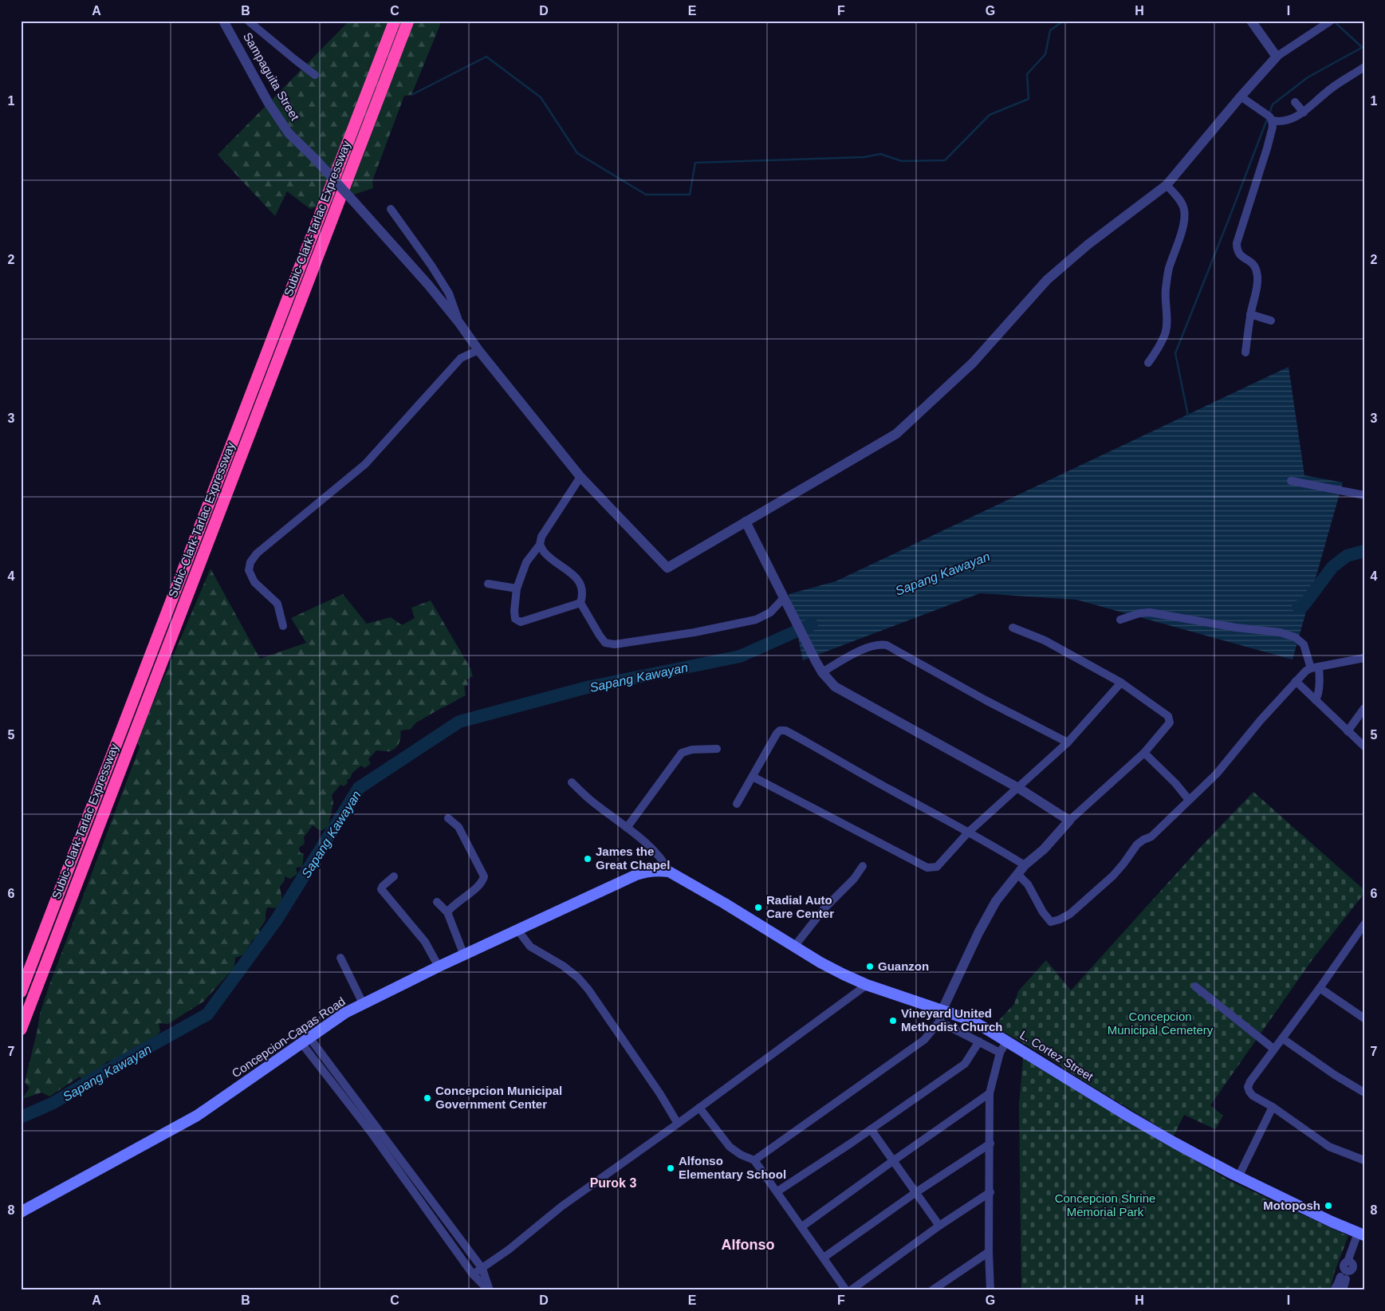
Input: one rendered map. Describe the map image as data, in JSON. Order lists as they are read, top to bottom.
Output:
{
  "streets": {
    "highway": ["Subic-Clark-Tarlac Expressway"],
    "main road": ["Concepcion-Capas Road", "L. Cortez Street"],
    "street": ["Sampaguita Street"]
  },
  "crossings": [
    ["Concepcion-Capas Road", "L. Cortez Street"]
  ],
  "districts": ["Purok 3", "Alfonso"],
  "water": ["Sapang Kawayan"],
  "parks": ["Concepcion Municipal Cemetery", "Concepcion Shrine Memorial Park"],
  "places": [
    "James the Great Chapel",
    "Radial Auto Care Center",
    "Guanzon",
    "Vineyard United Methodist Church",
    "Concepcion Municipal Government Center",
    "Alfonso Elementary School",
    "Motoposh"
  ],
  "grid": {
    "columns": [
      "A",
      "B",
      "C",
      "D",
      "E",
      "F",
      "G",
      "H",
      "I"
    ],
    "rows": [
      "1",
      "2",
      "3",
      "4",
      "5",
      "6",
      "7",
      "8"
    ]
  }
}
